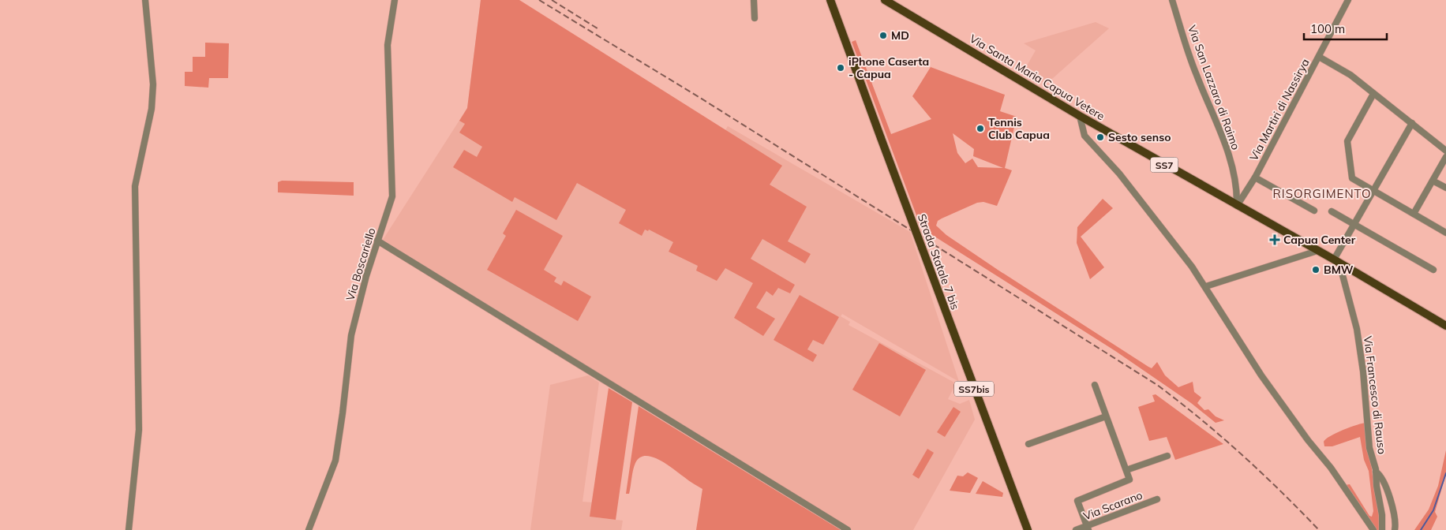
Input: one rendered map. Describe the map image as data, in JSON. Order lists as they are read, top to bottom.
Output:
{
  "streets": {
    "main road": [
      "Via Santa Maria Capua Vetere",
      "SS7",
      "Strada Statale 7 bis",
      "SS7bis"
    ],
    "street": [
      "Via San Lazzaro di Raimo",
      "Via Martiri di Nassirya",
      "Via Boscariello",
      "Via Francesco di Rauso",
      "Via Scarano"
    ]
  },
  "crossings": [
    ["Via Santa Maria Capua Vetere", "Via San Lazzaro di Raimo"],
    ["Via Santa Maria Capua Vetere", "Via Martiri di Nassirya"],
    ["Via Santa Maria Capua Vetere", "Via Francesco di Rauso"],
    ["Via San Lazzaro di Raimo", "Via Martiri di Nassirya"]
  ],
  "districts": ["RISORGIMENTO"],
  "places": {
    "other": [
      "MD",
      "iPhone Caserta - Capua",
      "Tennis Club Capua",
      "Sesto senso",
      "BMW"
    ],
    "health": ["Capua Center"]
  },
  "scale_bar": "100 m"
}
